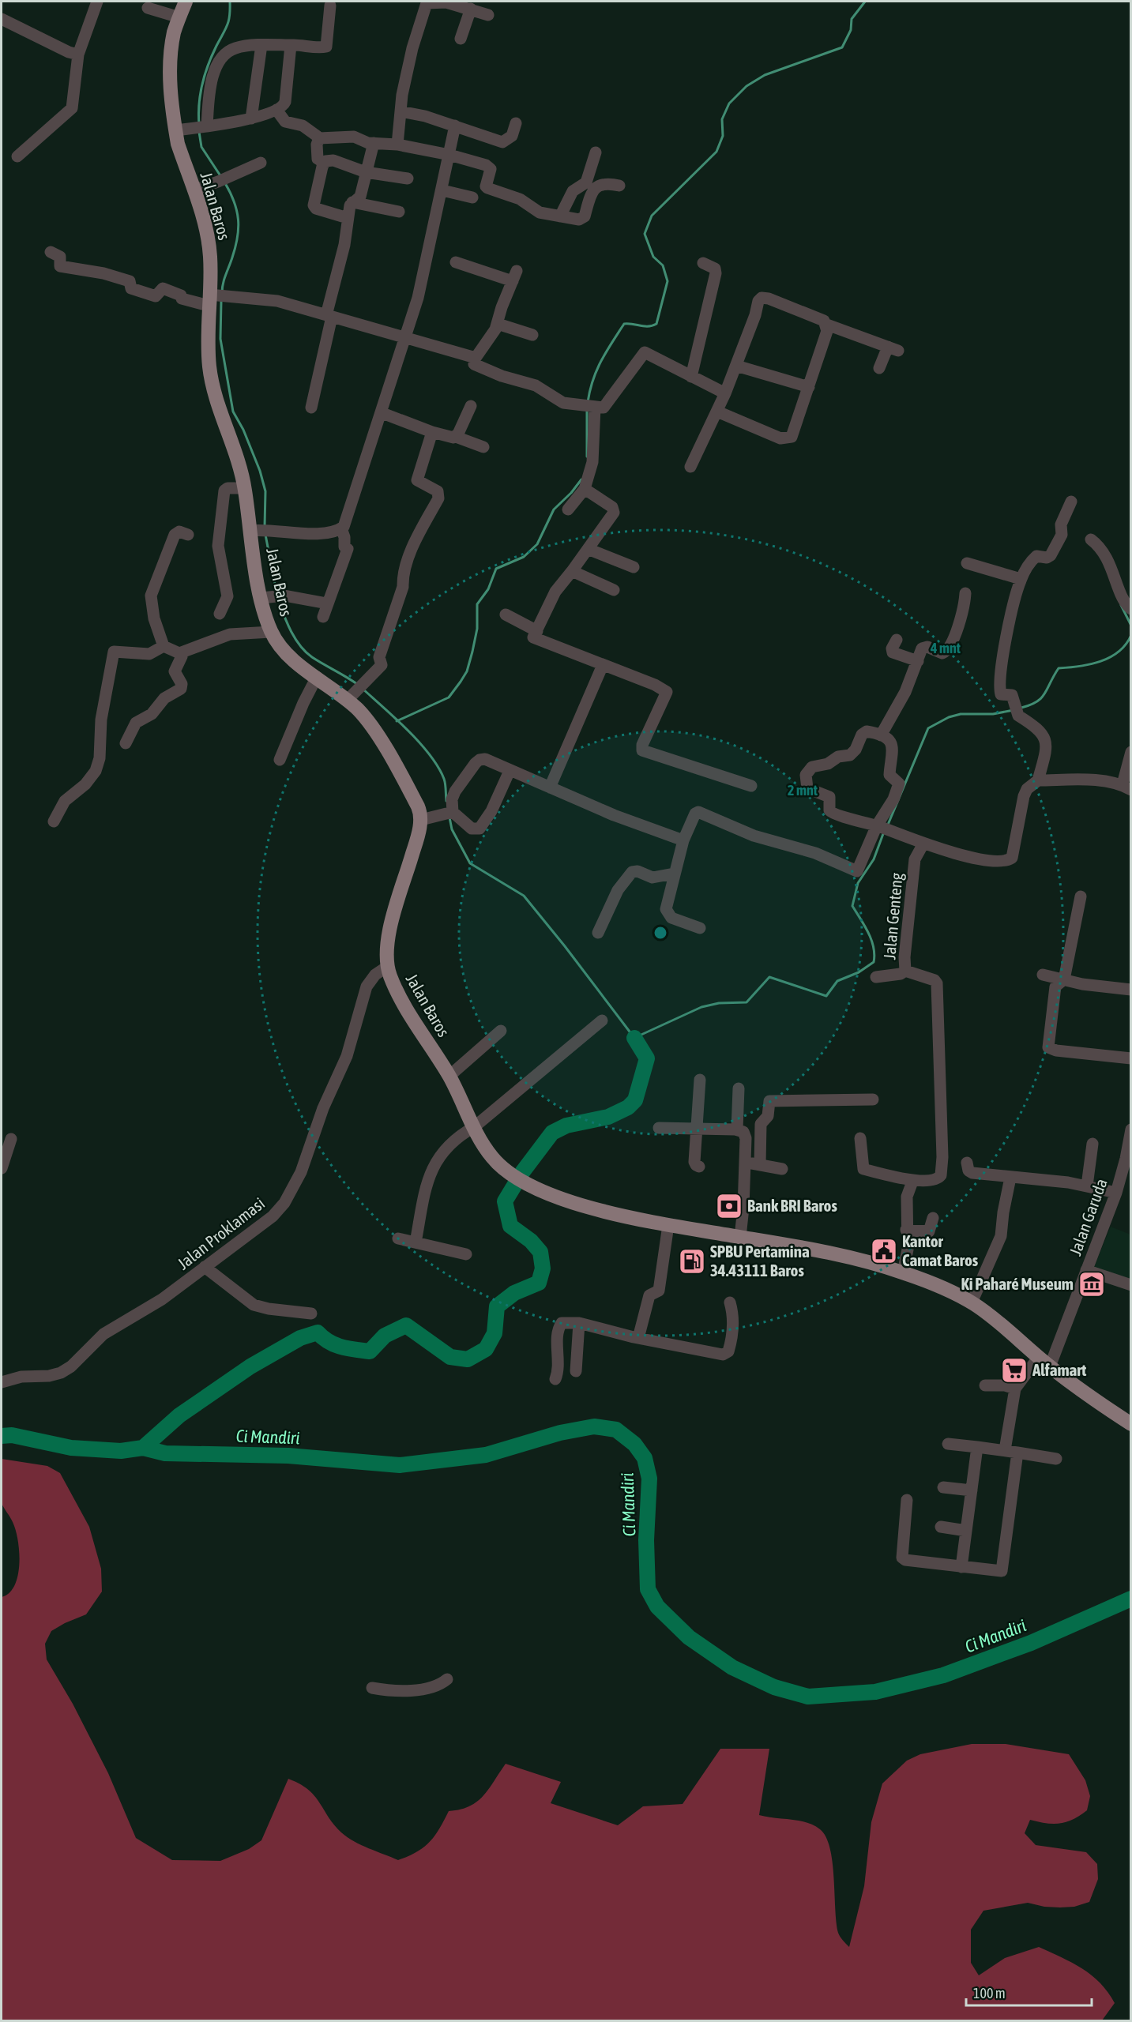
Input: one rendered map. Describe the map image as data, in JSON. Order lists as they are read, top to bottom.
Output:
{
  "streets": {
    "main road": ["Jalan Baros"],
    "street": ["Jalan Genteng", "Jalan Garuda", "Jalan Proklamasi"]
  },
  "crossings": [
    ["Jalan Baros", "Jalan Proklamasi"]
  ],
  "water": ["Ci Mandiri"],
  "places": {
    "bank": ["Bank BRI Baros"],
    "public building": ["Kantor Camat Baros"],
    "fuel station": ["SPBU Pertamina 34.43111 Baros"],
    "museum": ["Ki Paharé Museum"],
    "supermarket": ["Alfamart"]
  },
  "scale_bar": "100 m",
  "rings": ["4 mnt", "2 mnt"]
}
